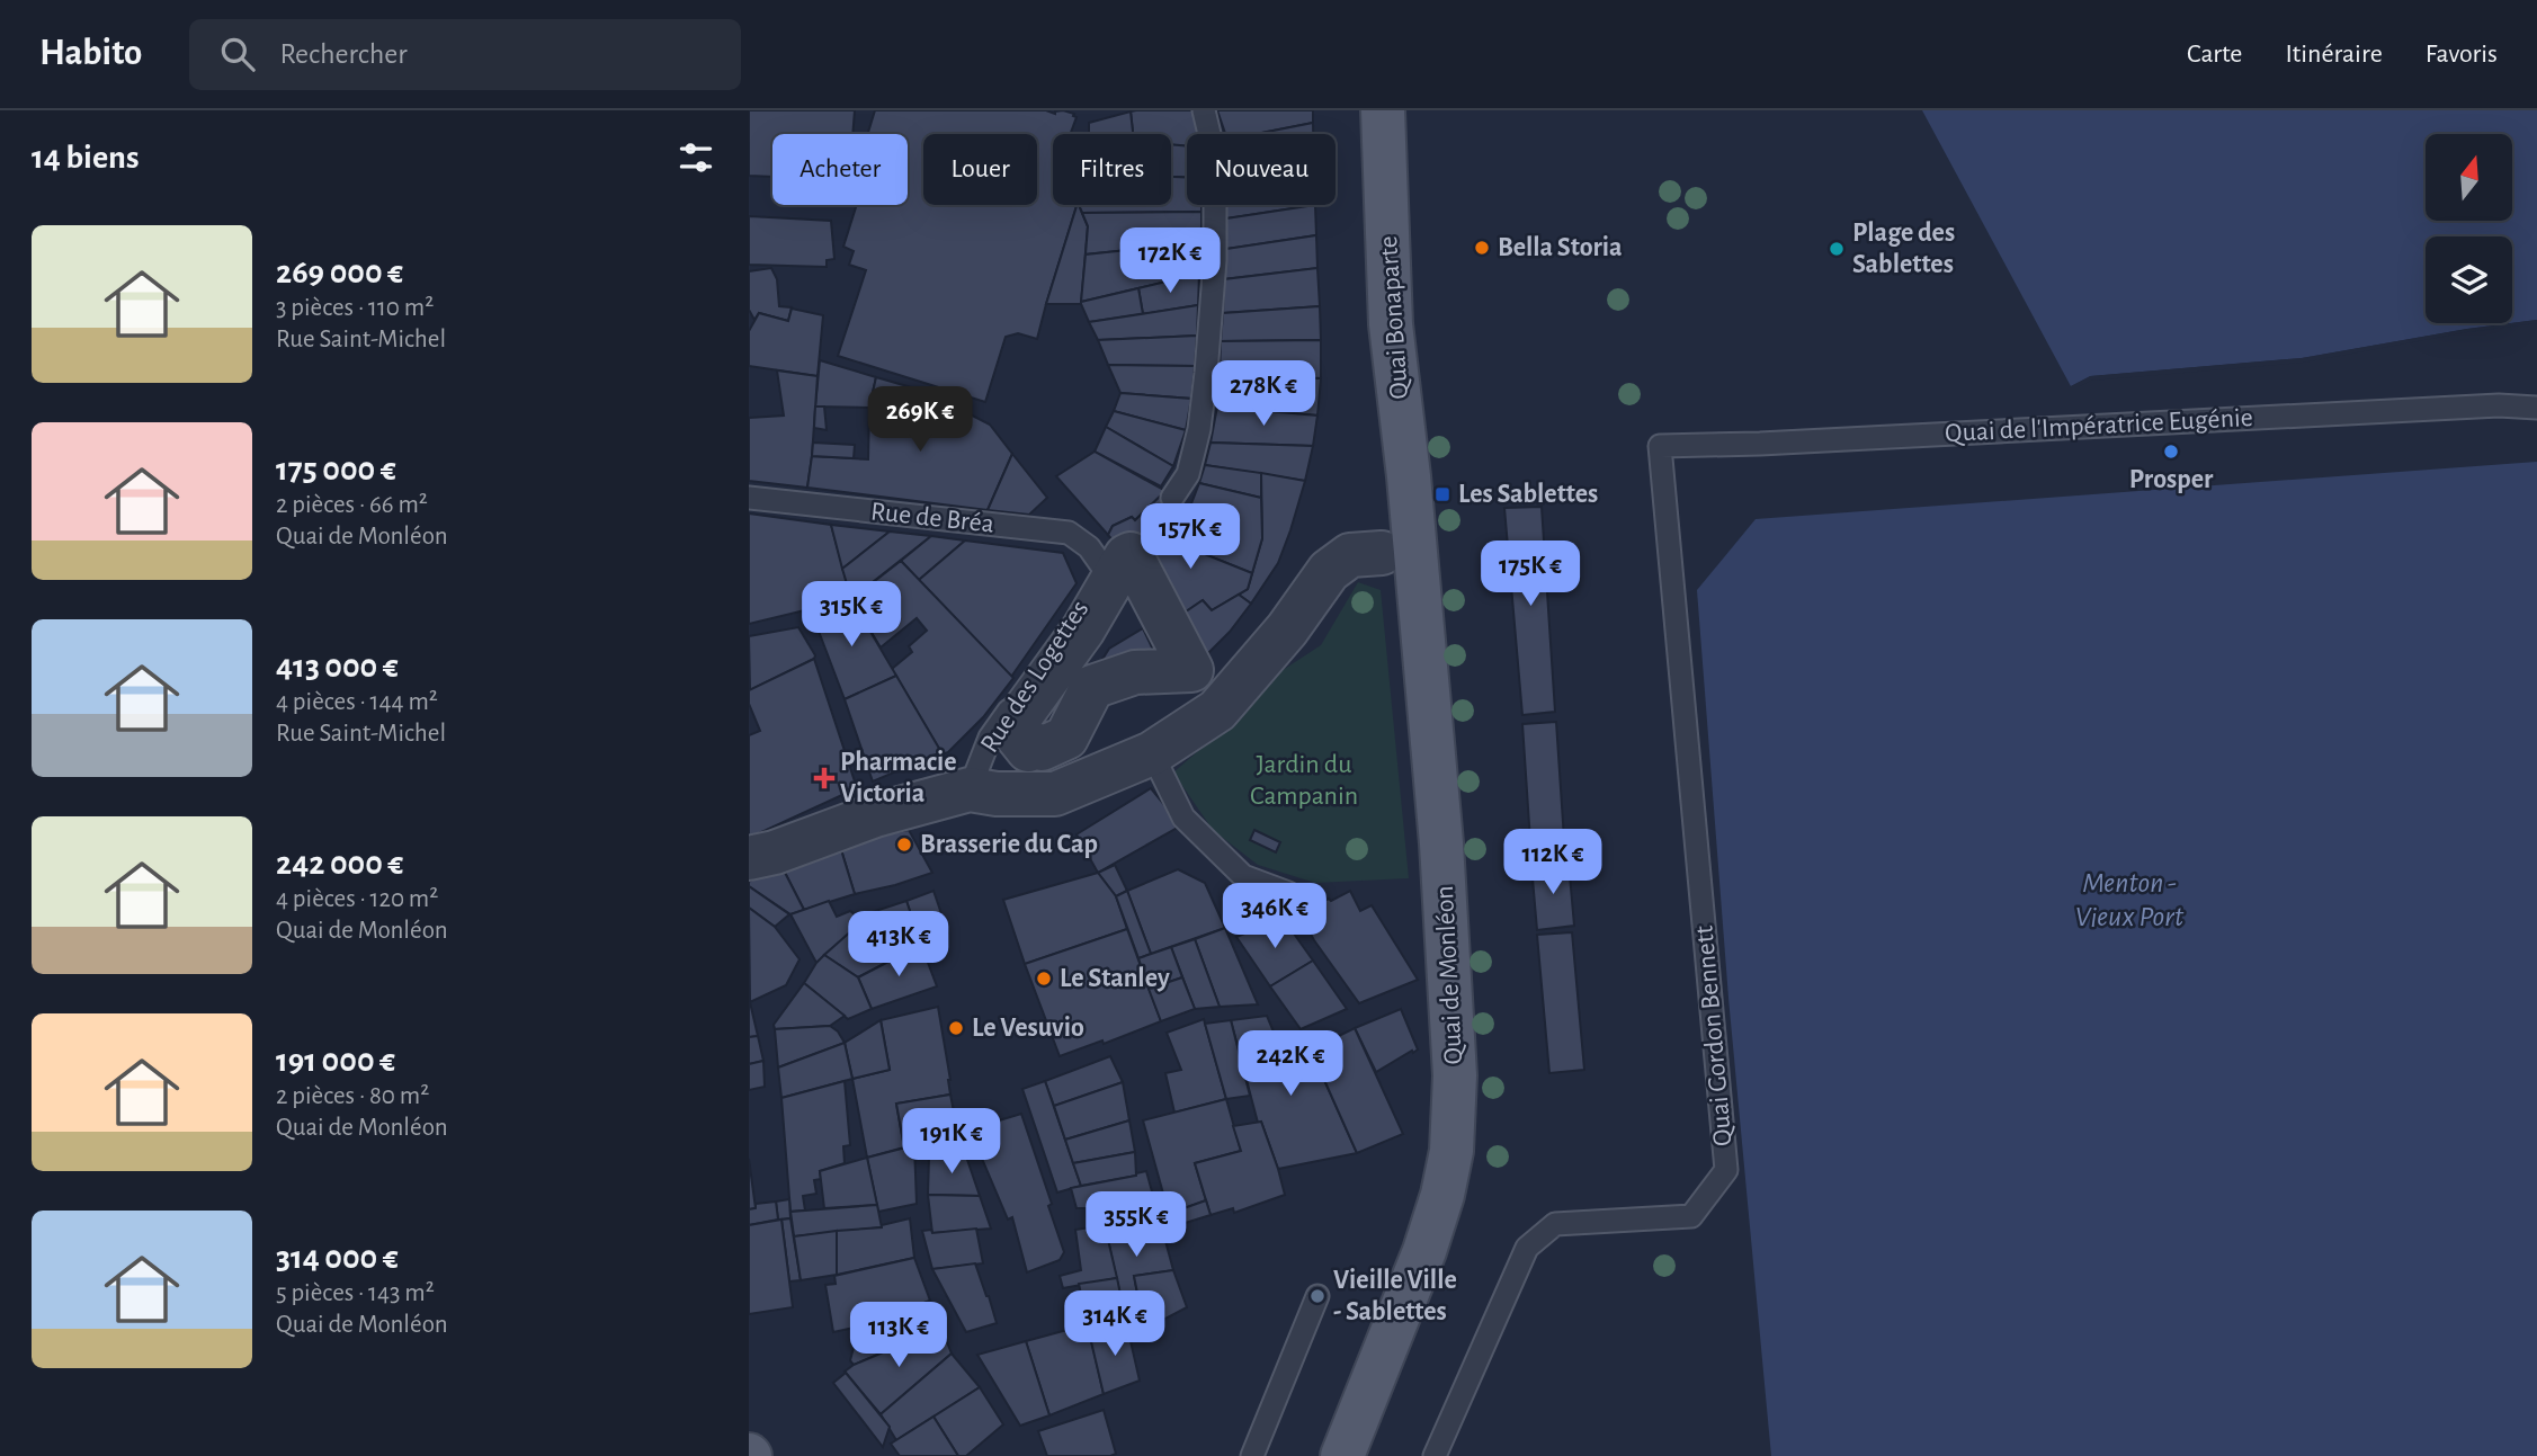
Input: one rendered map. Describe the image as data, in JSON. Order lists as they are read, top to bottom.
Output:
{
  "streets": {
    "main road": ["Quai Bonaparte", "Quai de Monléon"],
    "lane": [
      "Quai de l'Impératrice Eugénie",
      "Rue de Bréa",
      "Rue des Logettes",
      "Quai Gordon Bennett"
    ]
  },
  "crossings": [
    ["Quai Bonaparte", "Quai de Monléon"],
    ["Quai de l'Impératrice Eugénie", "Quai Gordon Bennett"],
    ["Rue de Bréa", "Rue des Logettes"]
  ],
  "water": ["Menton - Vieux Port"],
  "parks": ["Jardin du Campanin"],
  "places": {
    "other": [
      "Bella Storia",
      "Plage des Sablettes",
      "Prosper",
      "Brasserie du Cap",
      "Le Stanley",
      "Le Vesuvio",
      "Vieille Ville - Sablettes"
    ],
    "transit": ["Les Sablettes"],
    "health": ["Pharmacie Victoria"]
  },
  "north": "top",
  "page": {
    "header": "Habito",
    "search": "Rechercher",
    "nav": ["Carte", "Itinéraire", "Favoris"],
    "heading": "14 biens",
    "chip": [
      "Acheter",
      "Louer",
      "Filtres",
      "Nouveau"
    ],
    "list": [
      {
        "name": "269 000 €",
        "note": "3 pièces · 110 m² · Rue Saint-Michel"
      },
      {
        "name": "175 000 €",
        "note": "2 pièces · 66 m² · Quai de Monléon"
      },
      {
        "name": "413 000 €",
        "note": "4 pièces · 144 m² · Rue Saint-Michel"
      },
      {
        "name": "242 000 €",
        "note": "4 pièces · 120 m² · Quai de Monléon"
      },
      {
        "name": "191 000 €",
        "note": "2 pièces · 80 m² · Quai de Monléon"
      },
      {
        "name": "314 000 €",
        "note": "5 pièces · 143 m² · Quai de Monléon"
      }
    ],
    "price": [
      "172K €",
      "278K €",
      "269K €",
      "157K €",
      "175K €",
      "315K €",
      "112K €",
      "346K €",
      "413K €",
      "242K €",
      "191K €",
      "355K €",
      "314K €",
      "113K €"
    ]
  }
}
